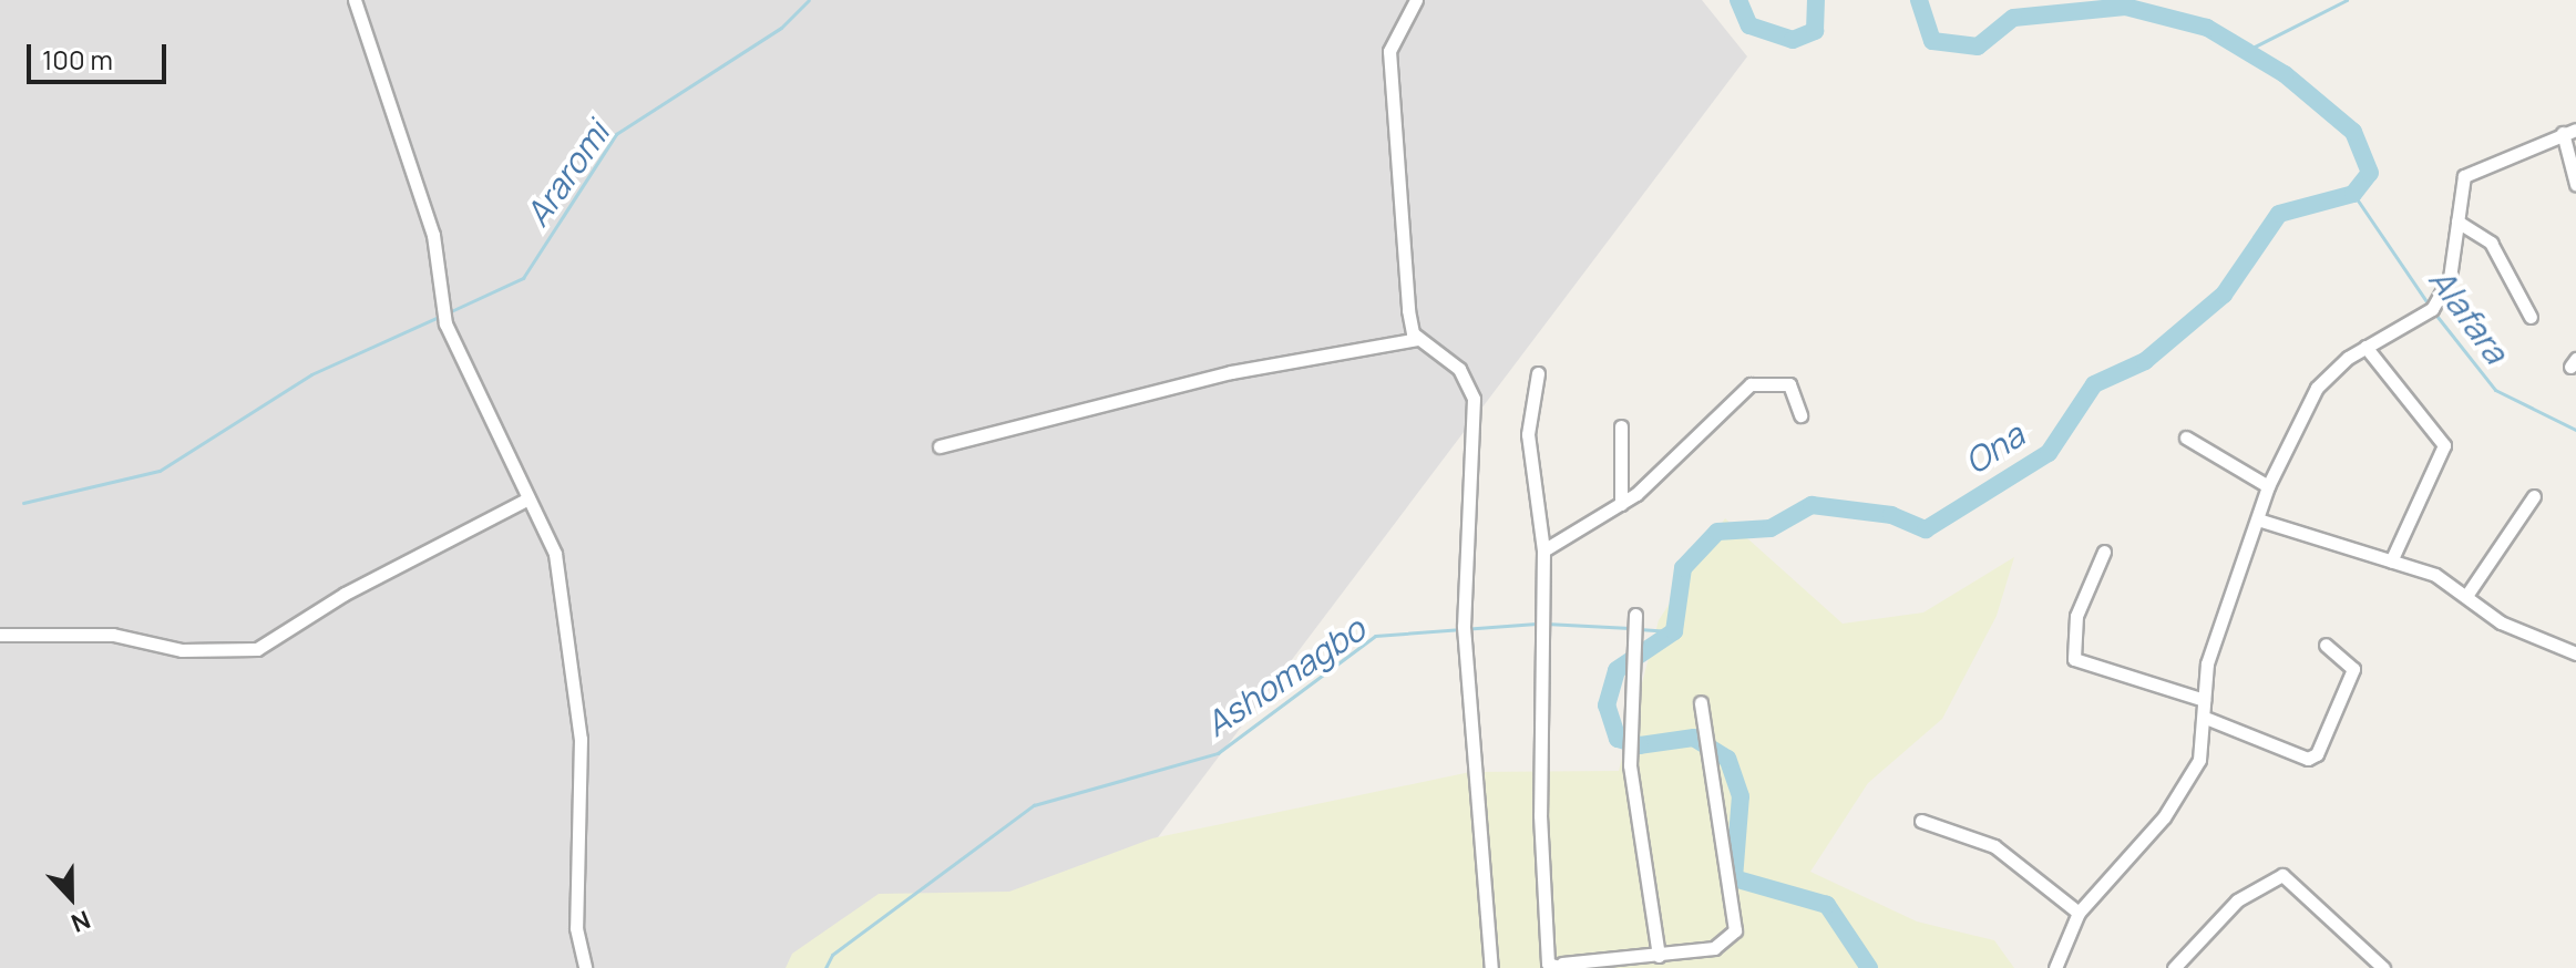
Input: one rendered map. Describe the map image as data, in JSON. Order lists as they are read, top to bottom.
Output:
{
  "water": [
    "Araromi",
    "Alafara",
    "Ona",
    "Ashomagbo"
  ],
  "scale_bar": "100 m",
  "north": "bottom"
}
